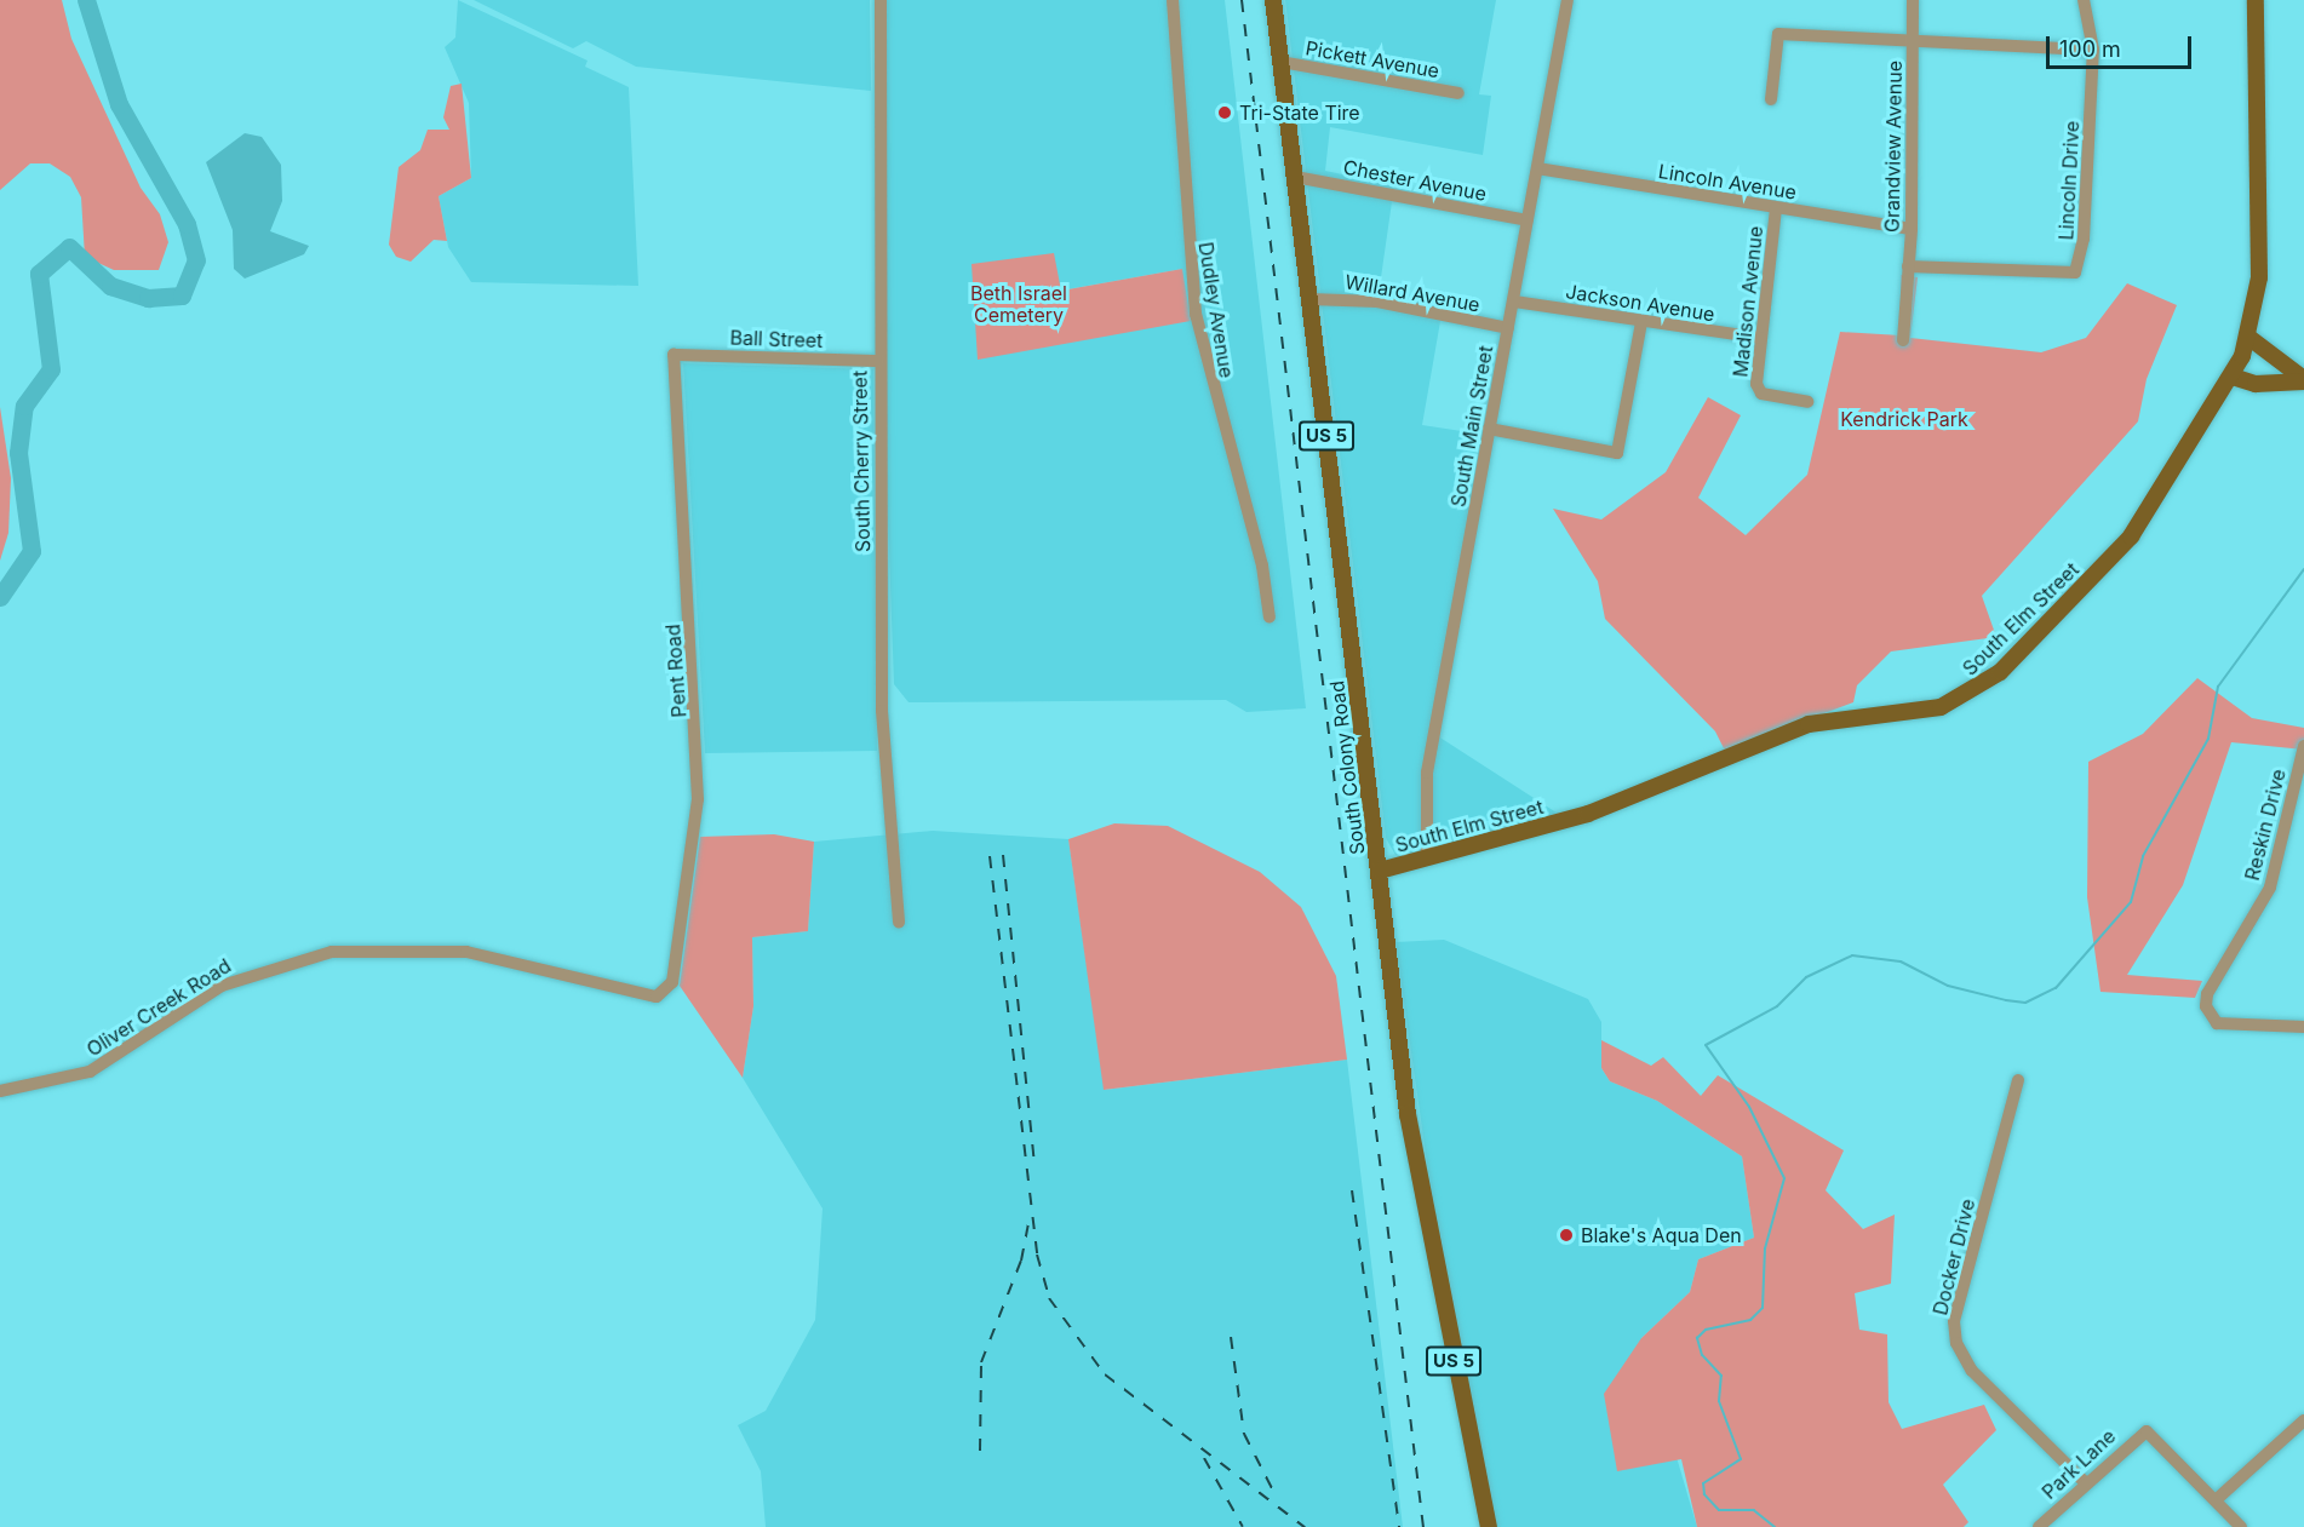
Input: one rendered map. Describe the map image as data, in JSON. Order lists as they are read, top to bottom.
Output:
{
  "streets": {
    "main road": ["US 5", "South Elm Street", "South Colony Road"],
    "street": [
      "Pickett Avenue",
      "Grandview Avenue",
      "Chester Avenue",
      "Lincoln Drive",
      "Lincoln Avenue",
      "Willard Avenue",
      "Madison Avenue",
      "Jackson Avenue",
      "Dudley Avenue",
      "Ball Street",
      "South Main Street",
      "South Cherry Street",
      "Pent Road",
      "Reskin Drive",
      "Oliver Creek Road",
      "Docker Drive",
      "Park Lane"
    ]
  },
  "crossings": [
    ["Pickett Avenue", "South Colony Road"],
    ["Grandview Avenue", "Lincoln Drive"],
    ["Grandview Avenue", "Lincoln Avenue"],
    ["Chester Avenue", "South Main Street"],
    ["Chester Avenue", "South Colony Road"],
    ["Lincoln Avenue", "Madison Avenue"],
    ["Lincoln Avenue", "South Main Street"],
    ["Willard Avenue", "South Main Street"],
    ["Willard Avenue", "South Colony Road"],
    ["Madison Avenue", "Jackson Avenue"],
    ["Jackson Avenue", "South Main Street"],
    ["Ball Street", "South Cherry Street"],
    ["Ball Street", "Pent Road"],
    ["South Main Street", "South Elm Street"],
    ["South Elm Street", "South Colony Road"],
    ["Pent Road", "Oliver Creek Road"],
    ["Docker Drive", "Park Lane"]
  ],
  "parks": ["Beth Israel Cemetery", "Kendrick Park"],
  "places": ["Tri-State Tire", "Blake's Aqua Den"],
  "scale_bar": "100 m"
}
